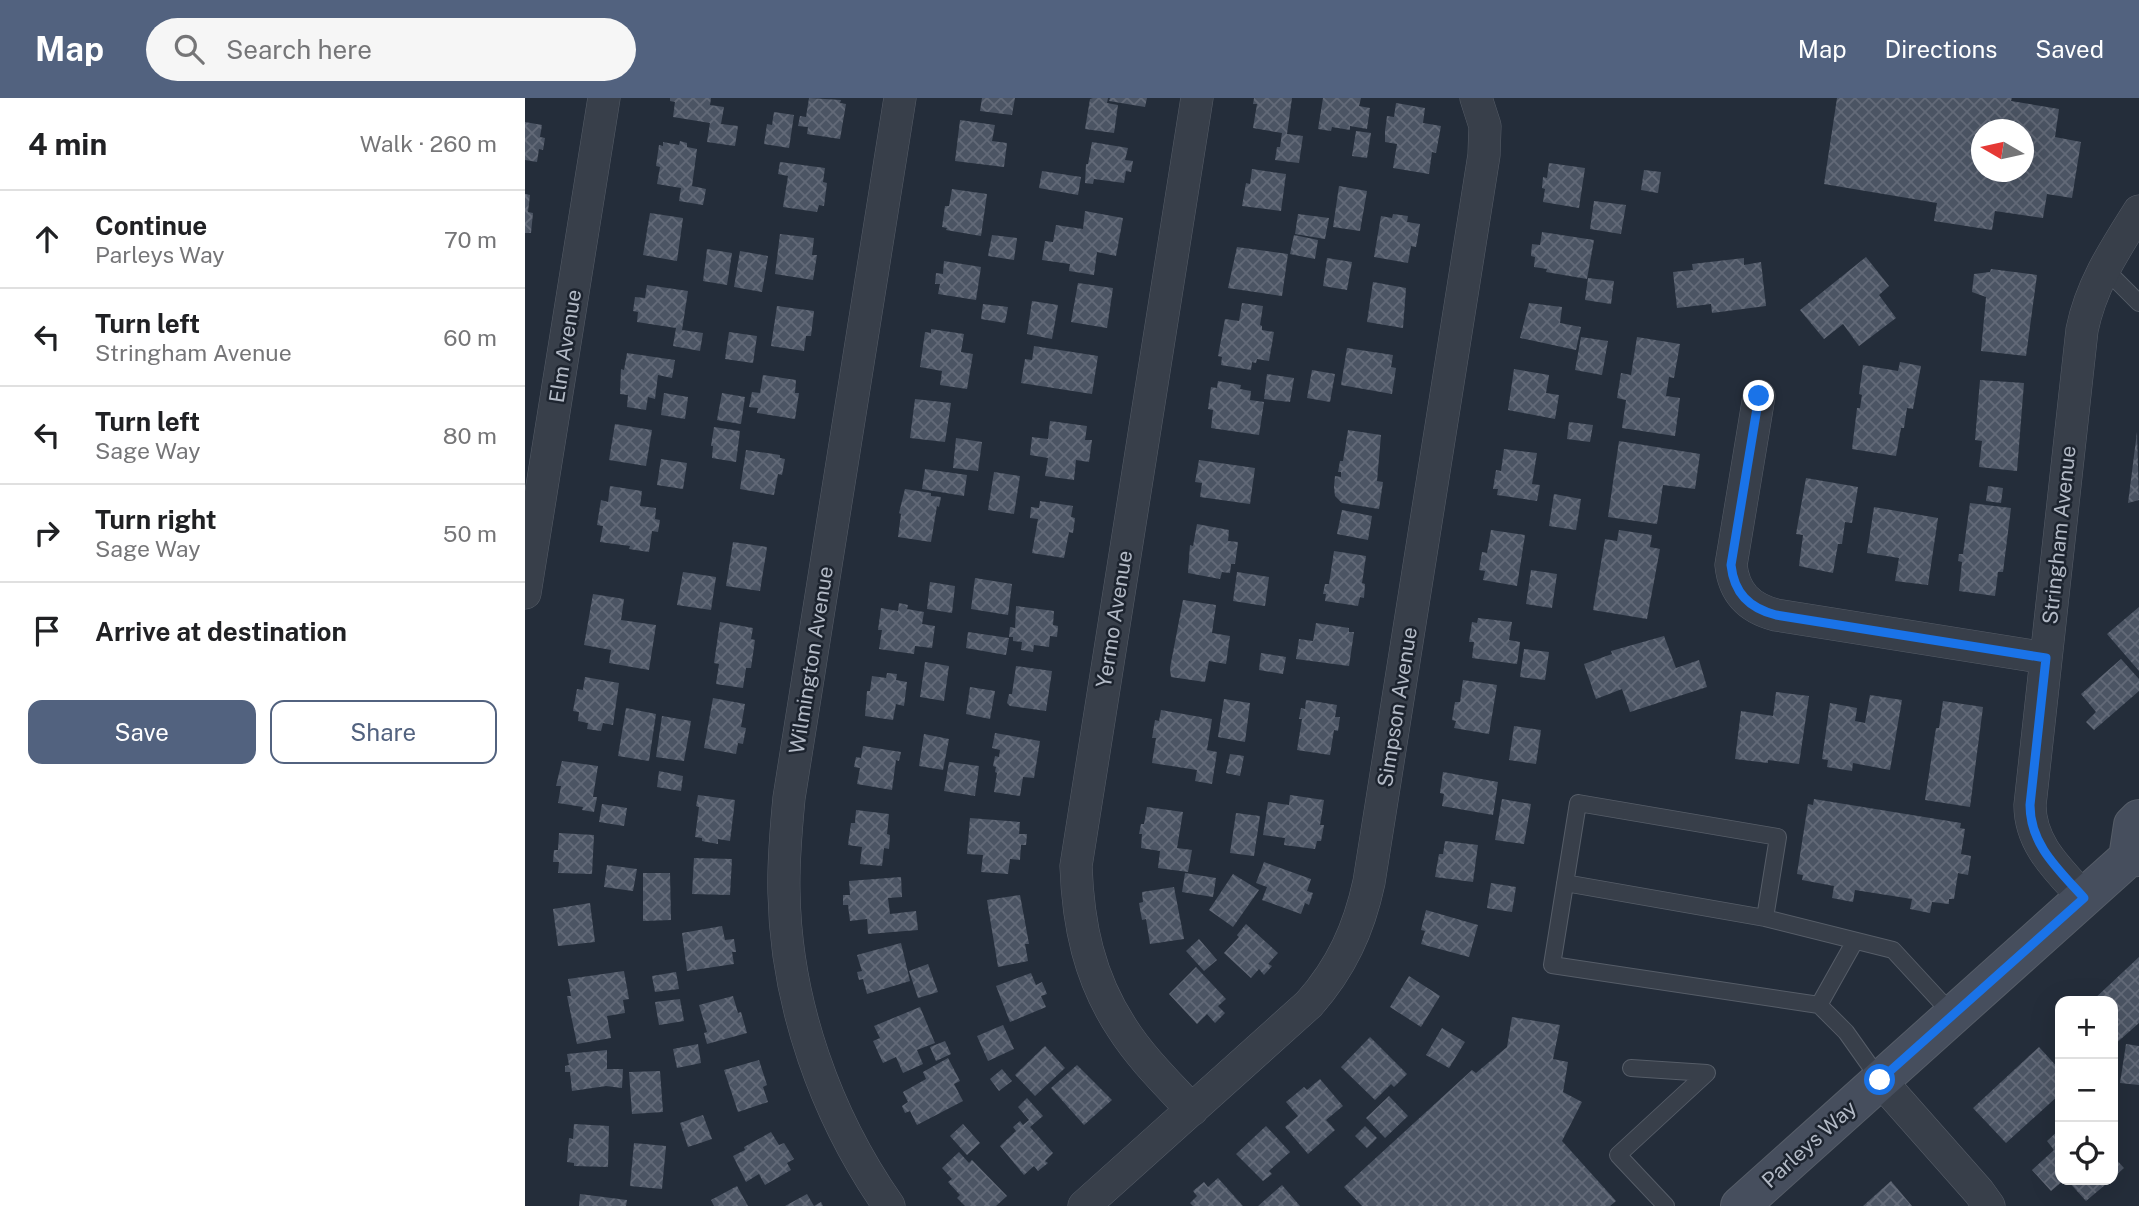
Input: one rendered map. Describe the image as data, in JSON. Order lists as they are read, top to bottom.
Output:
{
  "streets": {
    "main road": ["Parleys Way"],
    "street": [
      "Elm Avenue",
      "Stringham Avenue",
      "Yermo Avenue",
      "Wilmington Avenue",
      "Simpson Avenue"
    ]
  },
  "crossings": [
    ["Stringham Avenue", "Parleys Way"],
    ["Yermo Avenue", "Simpson Avenue"]
  ],
  "north": "left",
  "page": {
    "header": "Map",
    "search": "Search here",
    "nav": ["Map", "Directions", "Saved"],
    "heading": ["4 min", "Walk · 260 m"],
    "list": [
      ["Continue", "Parleys Way", "70 m"],
      ["Turn left", "Stringham Avenue", "60 m"],
      ["Turn left", "Sage Way", "80 m"],
      ["Turn right", "Sage Way", "50 m"],
      "Arrive at destination"
    ],
    "buttons": ["Save", "Share"],
    "map_buttons": ["+", "−"]
  }
}
